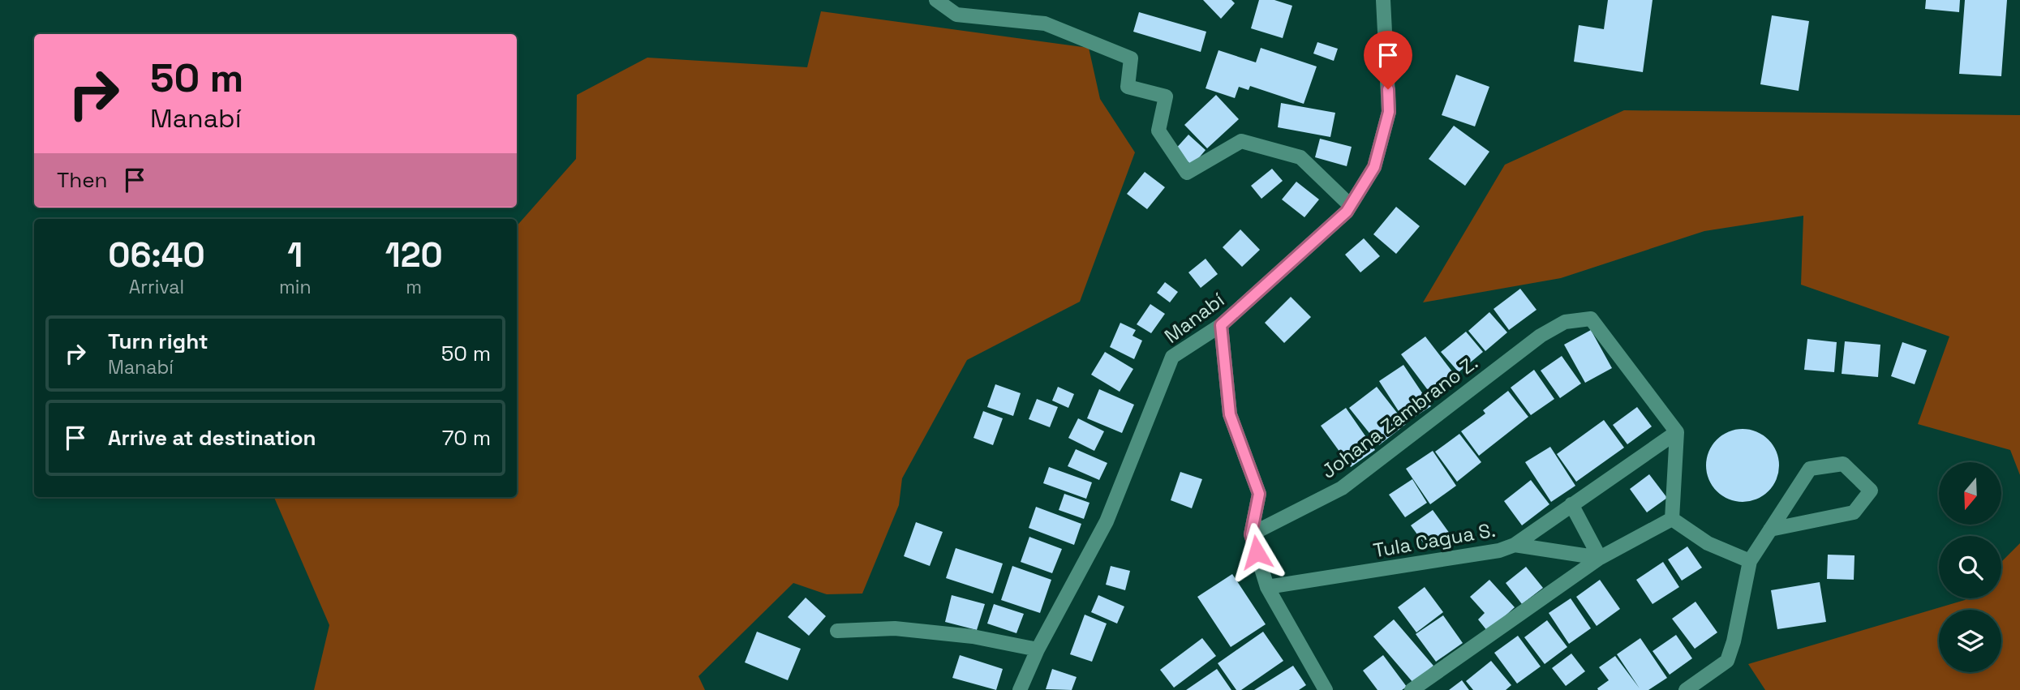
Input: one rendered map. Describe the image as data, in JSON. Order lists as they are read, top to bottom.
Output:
{
  "streets": {
    "street": ["Manabí", "Johana Zambrano Z.", "Tula Cagua S."]
  },
  "crossings": [
    ["Johana Zambrano Z.", "Tula Cagua S."]
  ],
  "north": "bottom",
  "page": {
    "turn": ["50 m", "Manabí"],
    "then": "Then",
    "eta": [
      "06:40",
      "Arrival",
      "1",
      "min",
      "120",
      "m"
    ],
    "list": [
      {
        "name": "Turn right",
        "note": "Manabí",
        "value": "50 m"
      },
      {
        "name": "Arrive at destination",
        "value": "70 m"
      }
    ]
  }
}
